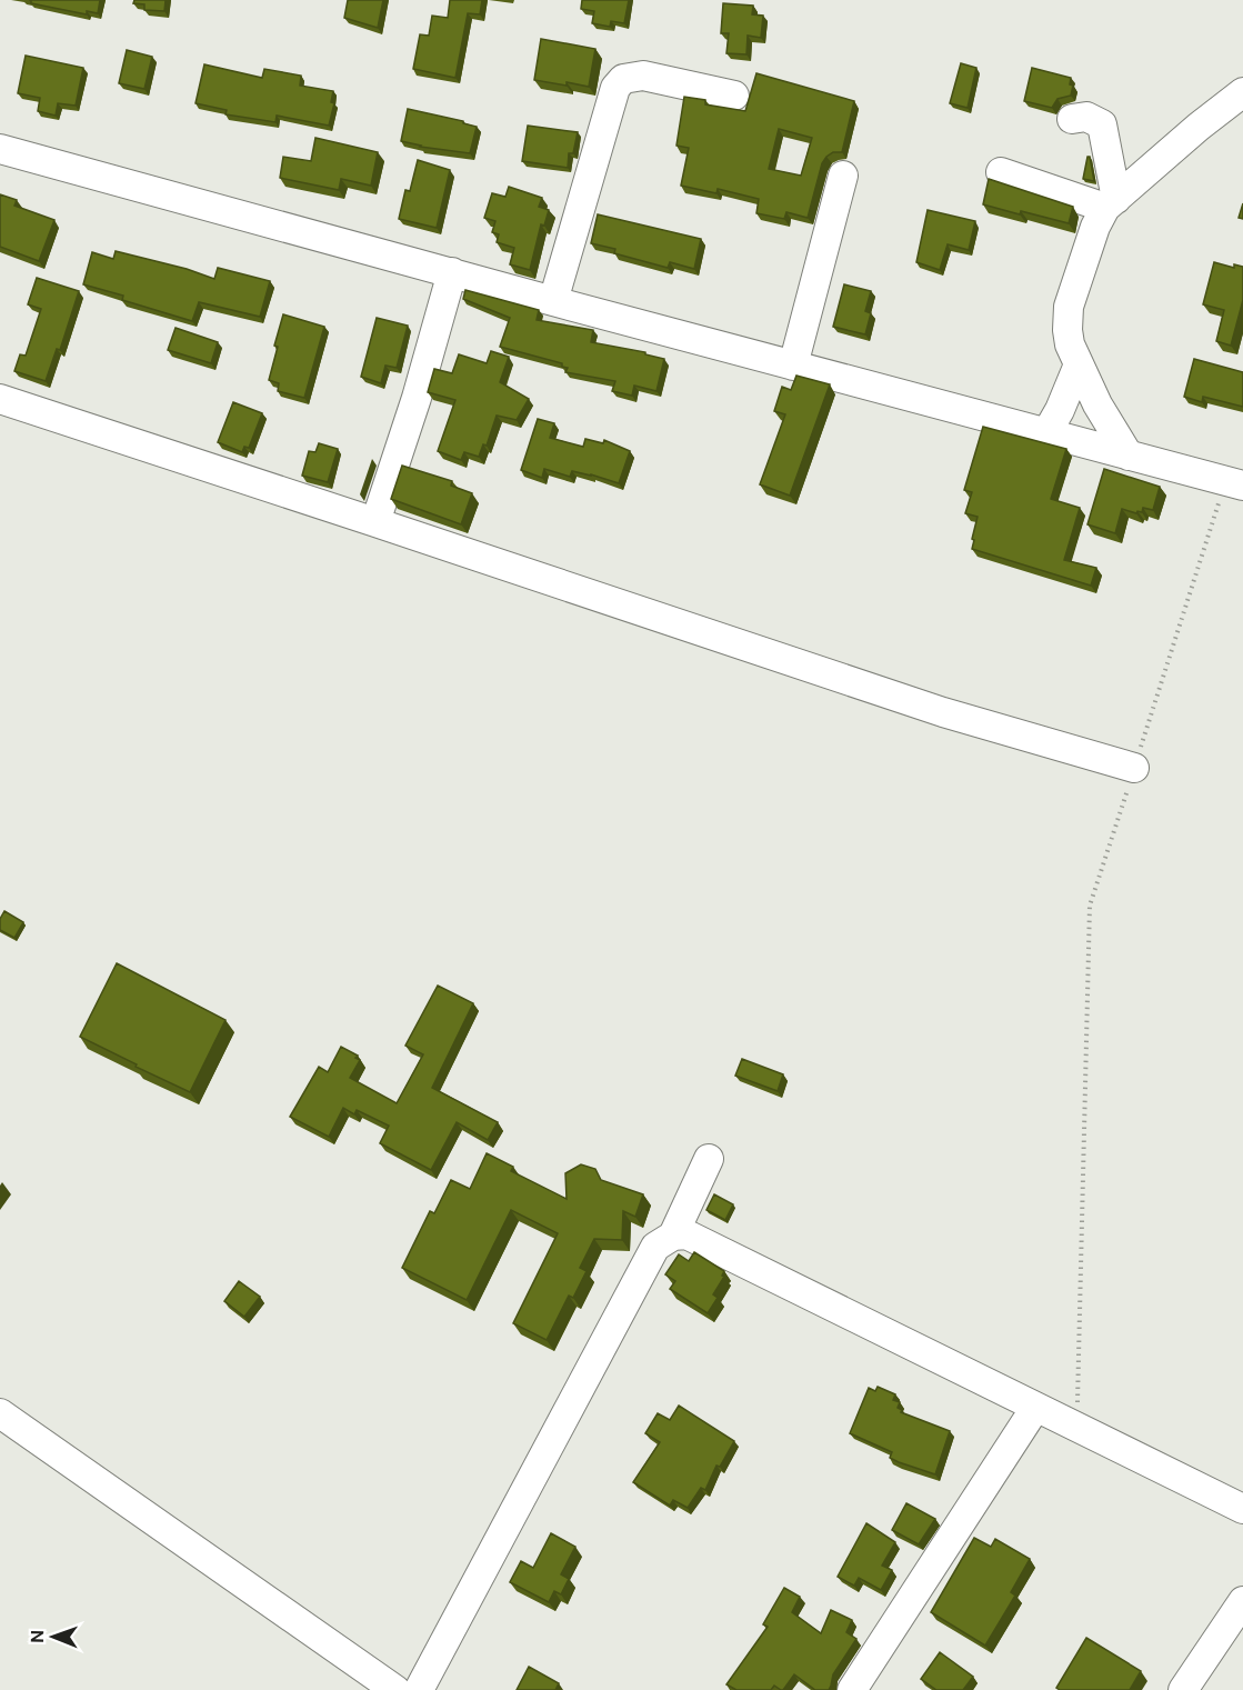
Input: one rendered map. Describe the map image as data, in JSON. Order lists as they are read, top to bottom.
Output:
{
  "north": "left"
}
